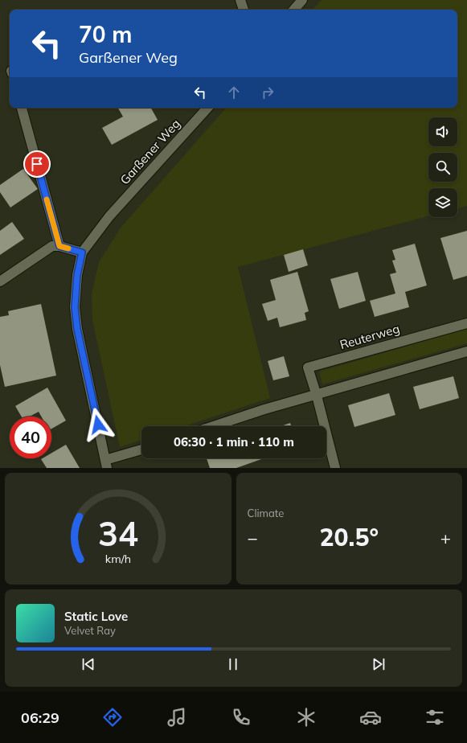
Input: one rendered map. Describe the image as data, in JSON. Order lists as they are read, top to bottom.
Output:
{
  "streets": {
    "street": ["Garßener Weg", "Reuterweg"]
  },
  "page": {
    "turn": ["70 m", "Garßener Weg"],
    "limit": "40",
    "trip": "06:30 · 1 min · 110 m",
    "tile": "Climate",
    "heat": ["−", "20.5°", "+"],
    "song": ["Static Love", "Velvet Ray"],
    "tabs": "06:29",
    "gauge": ["34", "km/h"]
  }
}
